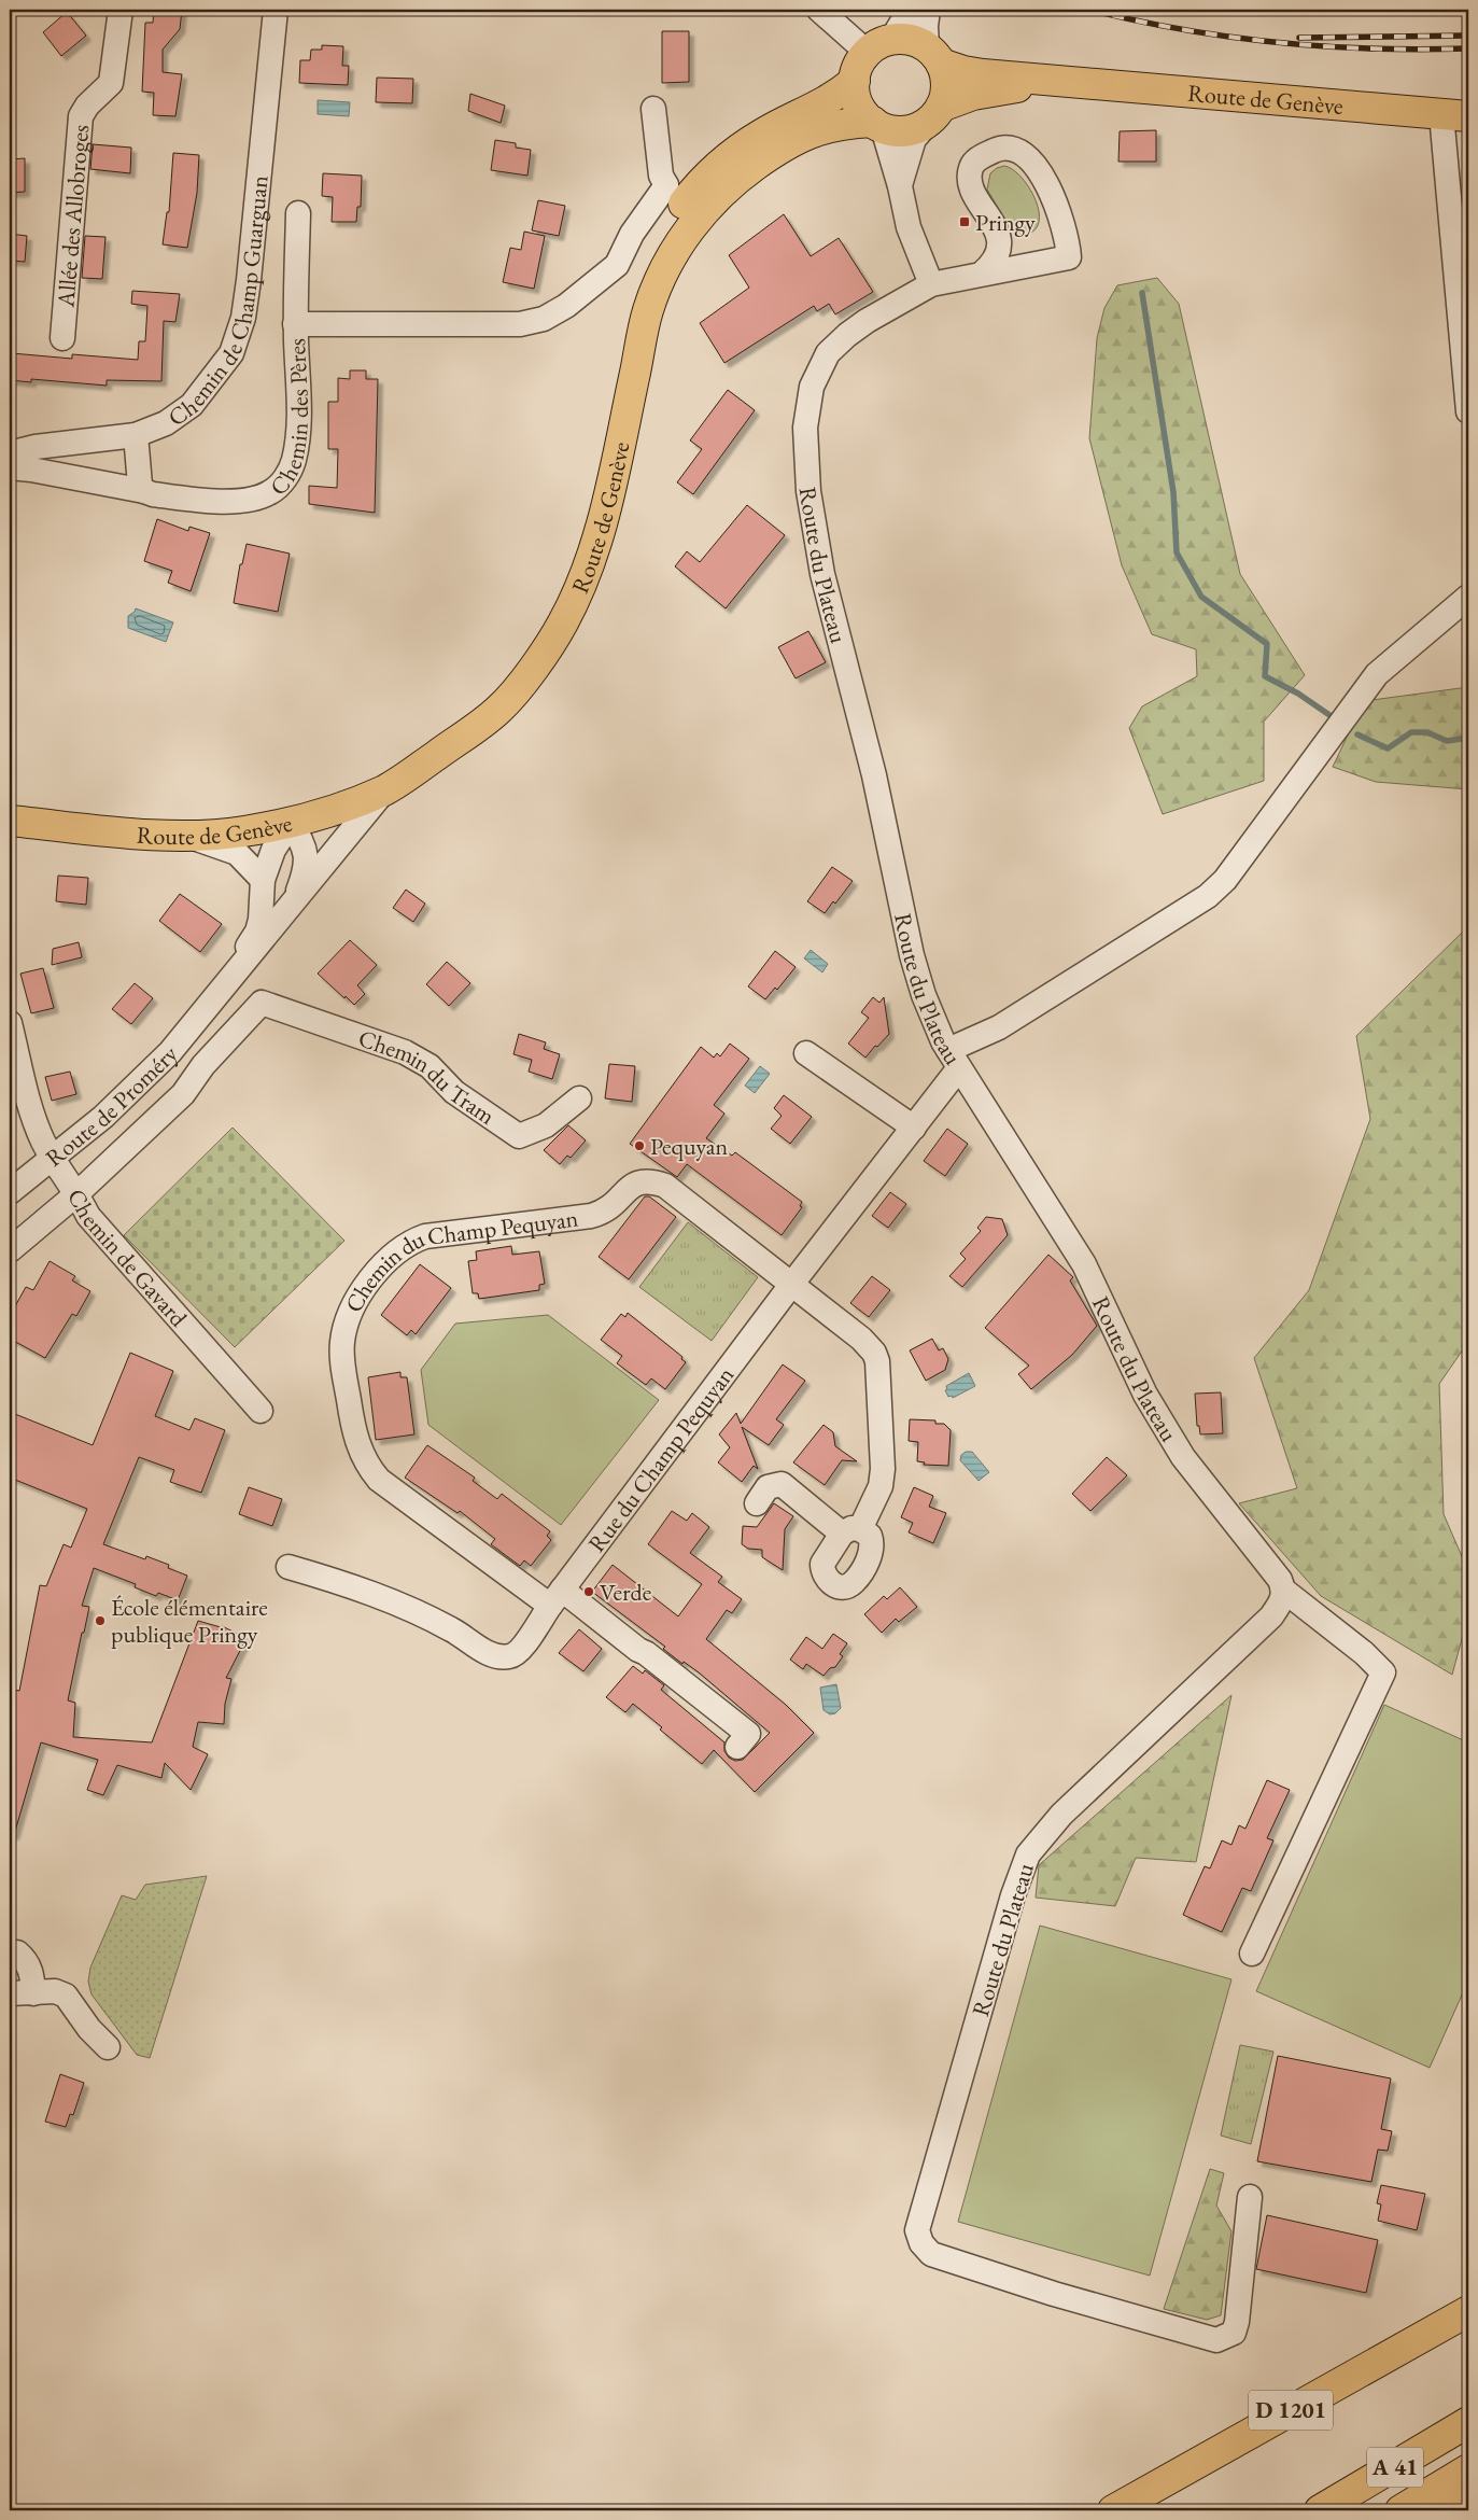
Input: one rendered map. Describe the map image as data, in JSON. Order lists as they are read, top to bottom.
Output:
{
  "streets": {
    "main road": ["Route de Genève", "D 1201", "A 41"],
    "street": [
      "Allée des Allobroges",
      "Chemin de Champ Guarguan",
      "Chemin des Pères",
      "Route du Plateau",
      "Chemin du Tram",
      "Route de Proméry",
      "Chemin de Gavard",
      "Chemin du Champ Pequyan",
      "Rue du Champ Pequyan"
    ]
  },
  "crossings": [
    ["Route de Genève", "Chemin des Pères"],
    ["Route de Genève", "Route de Proméry"],
    ["Route du Plateau", "Rue du Champ Pequyan"],
    ["Chemin du Tram", "Chemin de Gavard"],
    ["Route de Proméry", "Chemin de Gavard"],
    ["Chemin du Champ Pequyan", "Rue du Champ Pequyan"]
  ],
  "places": {
    "transit": ["Pringy"],
    "other": ["Pequyan", "Verde", "École élémentaire publique Pringy"]
  }
}
